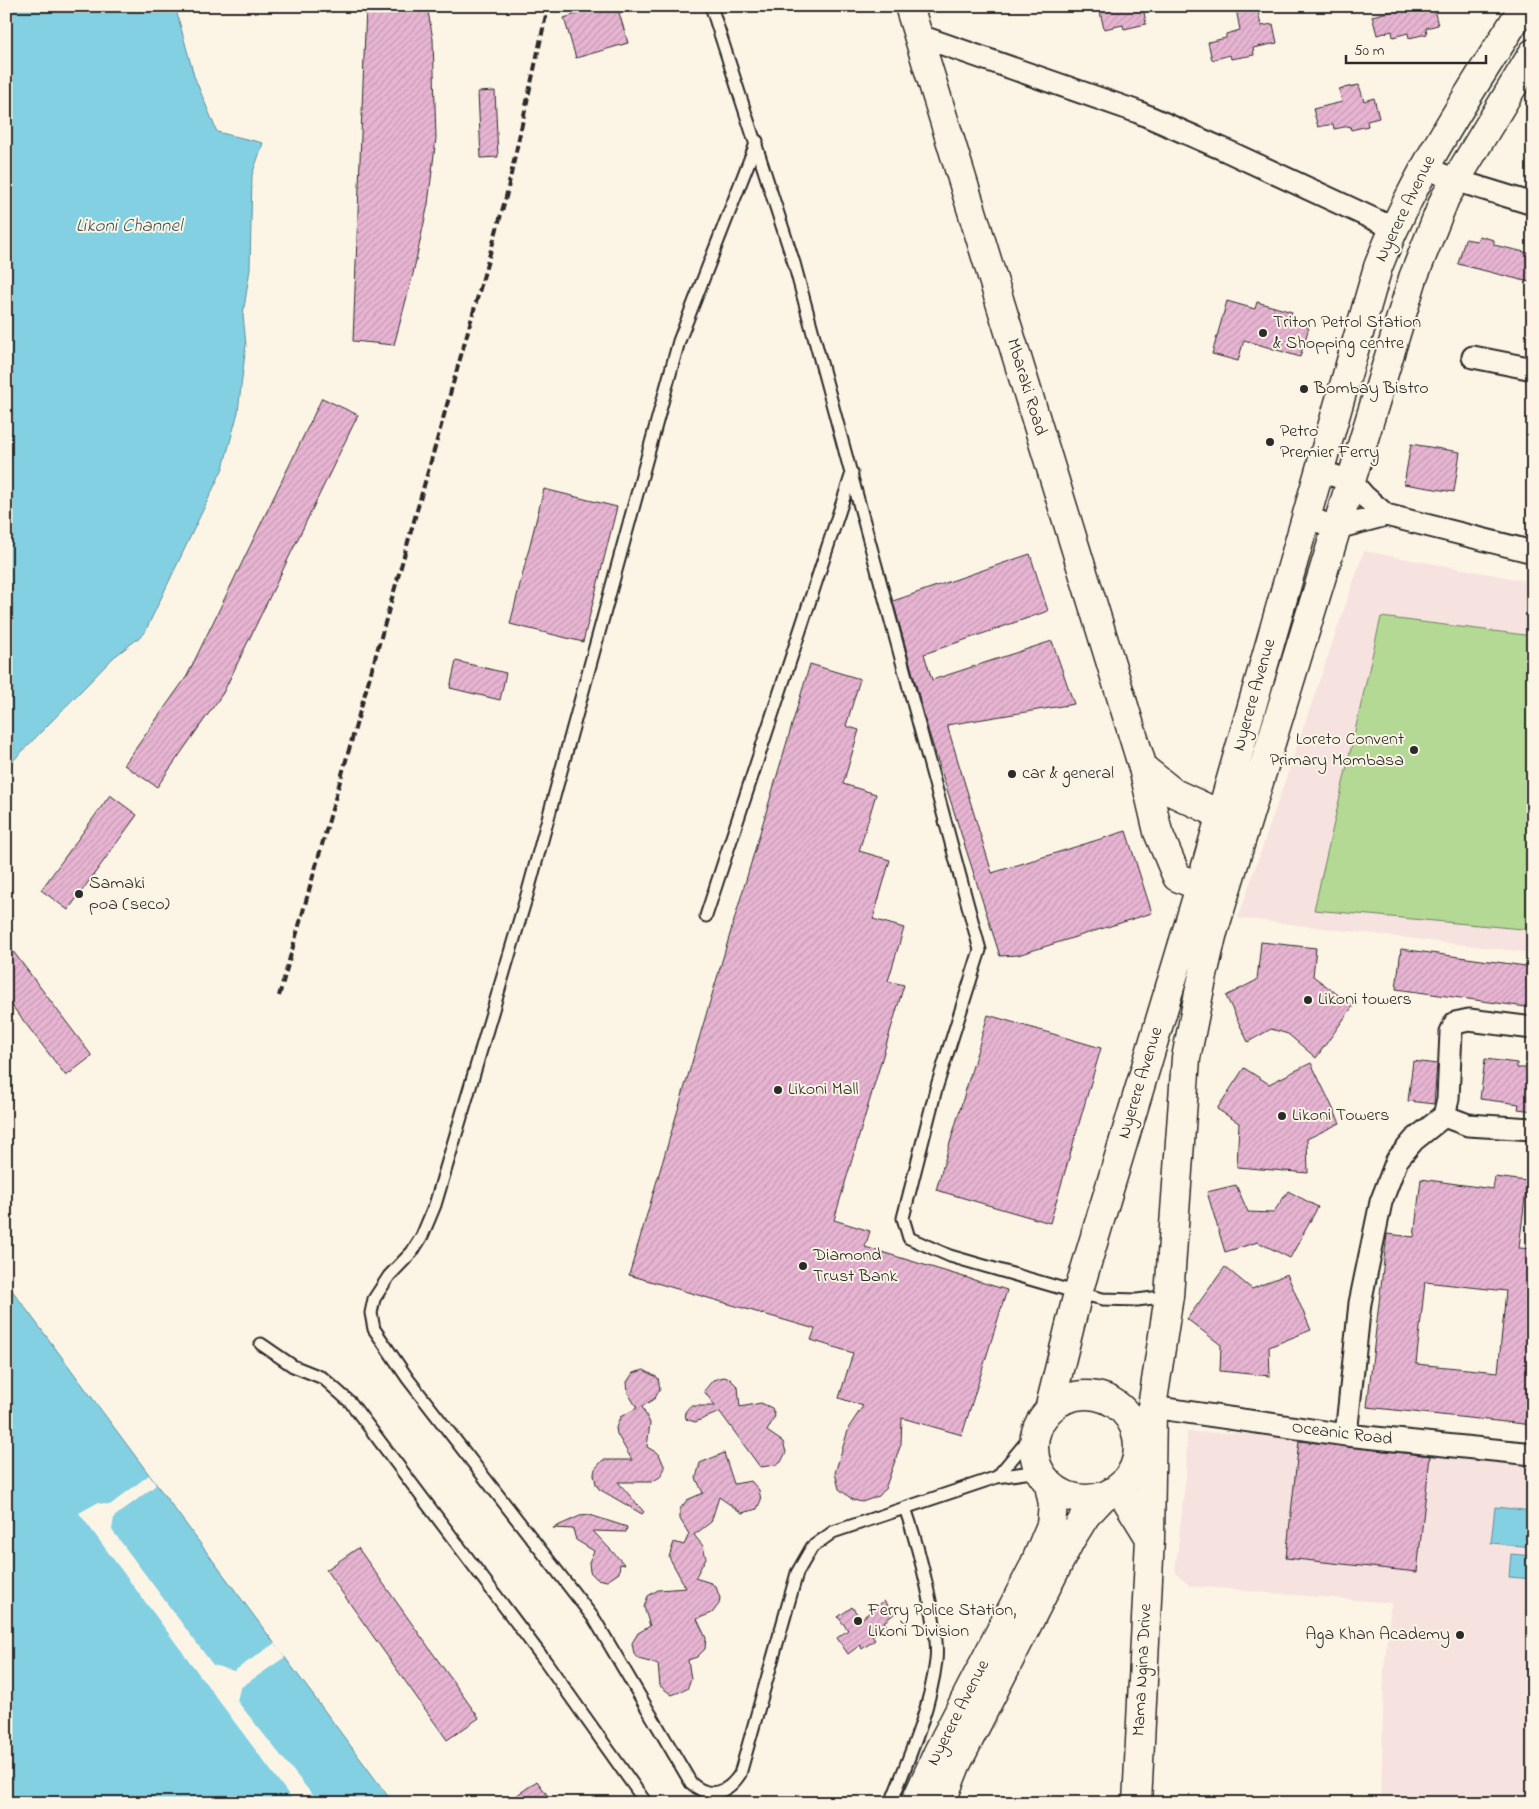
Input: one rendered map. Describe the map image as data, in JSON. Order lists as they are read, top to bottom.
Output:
{
  "streets": {
    "main road": ["Nyerere Avenue", "Mbaraki Road", "Mama Ngina Drive"],
    "street": ["Oceanic Road"]
  },
  "crossings": [
    ["Nyerere Avenue", "Mbaraki Road"],
    ["Nyerere Avenue", "Oceanic Road"],
    ["Nyerere Avenue", "Mama Ngina Drive"],
    ["Oceanic Road", "Mama Ngina Drive"]
  ],
  "water": ["Likoni Channel"],
  "places": [
    "Triton Petrol Station & Shopping centre",
    "Bombay Bistro",
    "Petro Premier Ferry",
    "Loreto Convent Primary Mombasa",
    "car & general",
    "Samaki poa (seco)",
    "Likoni towers",
    "Likoni Mall",
    "Likoni Towers",
    "Diamond Trust Bank",
    "Ferry Police Station, Likoni Division",
    "Aga Khan Academy"
  ],
  "scale_bar": "50 m"
}
